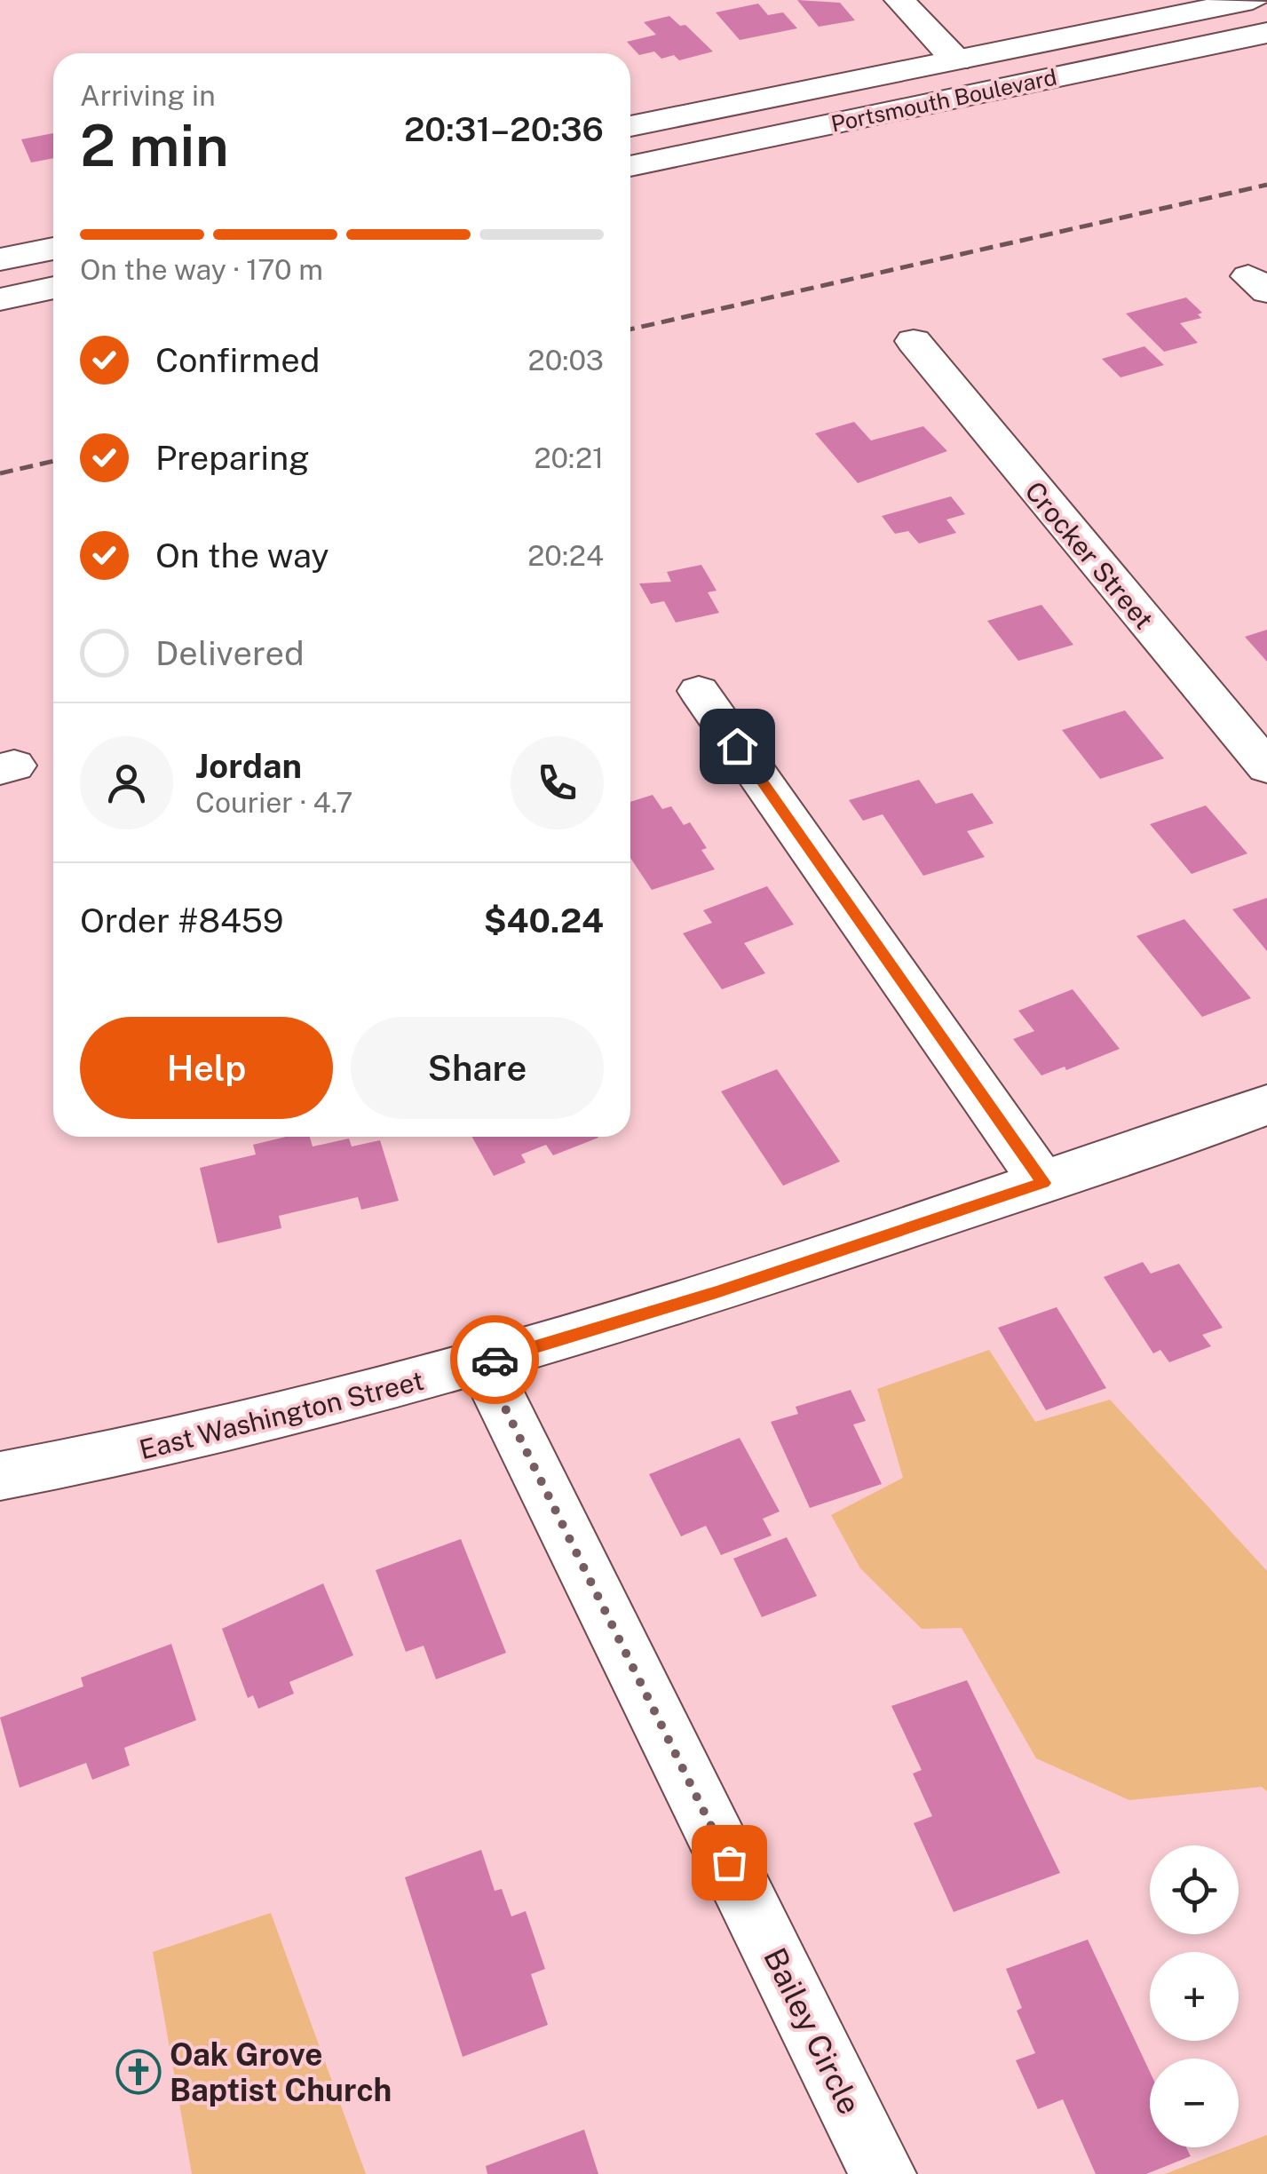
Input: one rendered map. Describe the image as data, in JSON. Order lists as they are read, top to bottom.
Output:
{
  "streets": {
    "main road": [
      "Portsmouth Boulevard",
      "Crocker Street",
      "East Washington Street",
      "Bailey Circle"
    ]
  },
  "crossings": [
    ["East Washington Street", "Bailey Circle"]
  ],
  "places": {
    "church": ["Oak Grove Baptist Church"]
  },
  "page": {
    "heading": ["2 min", "Arriving in", "20:31–20:36"],
    "panel": [
      "Jordan",
      "Courier · 4.7",
      "Order #8459",
      "$40.24"
    ],
    "bar": "On the way · 170 m",
    "list": [
      ["Confirmed", "20:03"],
      ["Preparing", "20:21"],
      ["On the way", "20:24"],
      "Delivered"
    ],
    "buttons": ["Help", "Share"],
    "map_buttons": ["+", "−"]
  }
}
